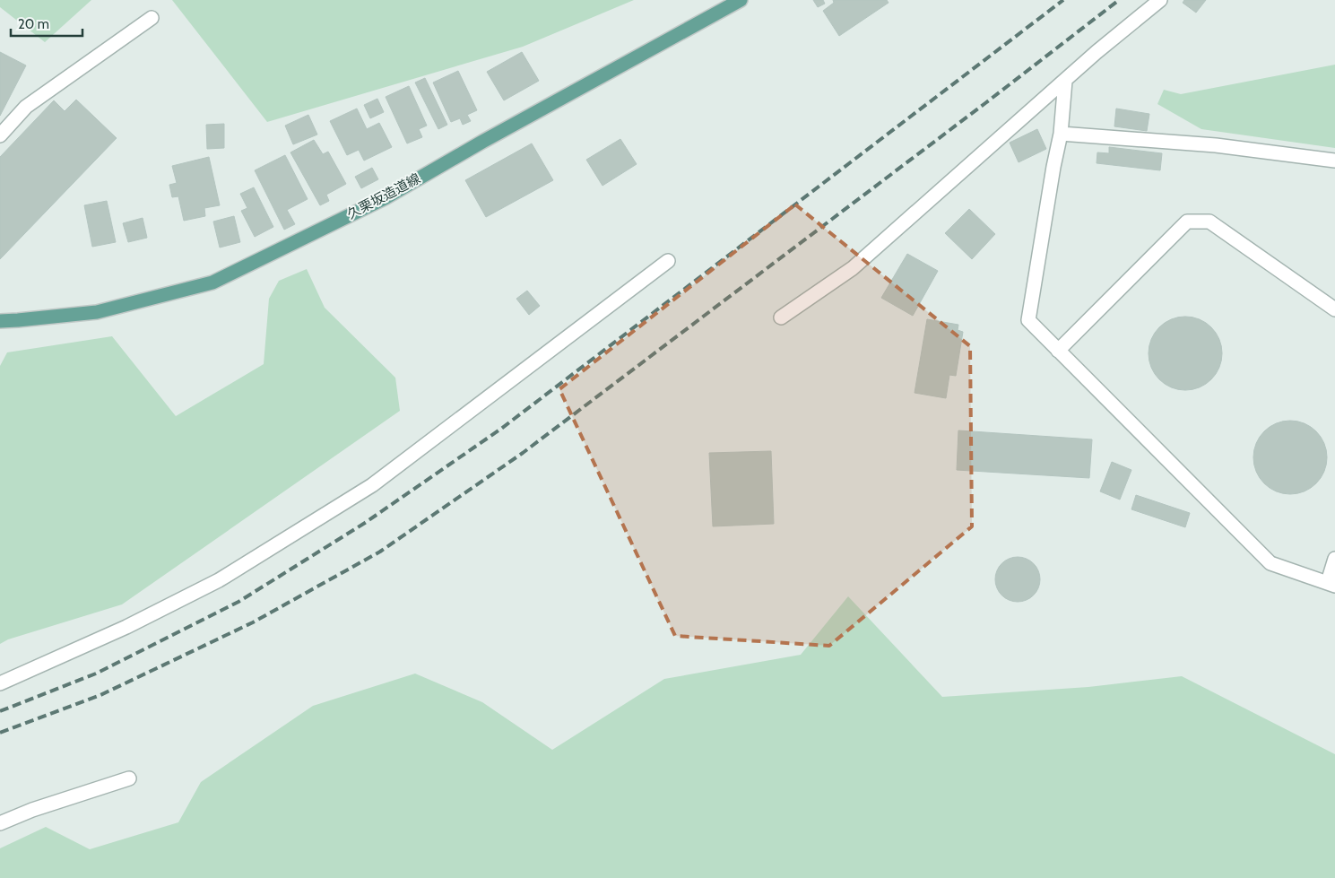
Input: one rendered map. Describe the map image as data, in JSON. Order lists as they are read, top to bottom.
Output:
{
  "streets": {
    "main road": ["久栗坂造道線"]
  },
  "scale_bar": "20 m"
}
